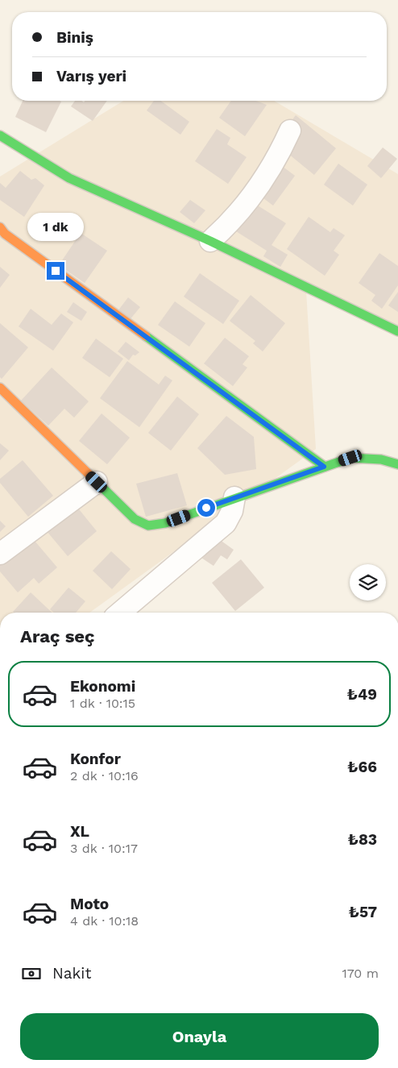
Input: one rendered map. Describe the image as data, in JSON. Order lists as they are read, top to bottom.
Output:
{
  "page": {
    "banner": ["Biniş", "Varış yeri"],
    "bubble": "1 dk",
    "heading": "Araç seç",
    "list": [
      {
        "name": "Ekonomi",
        "note": "1 dk · 10:15",
        "value": "₺49"
      },
      {
        "name": "Konfor",
        "note": "2 dk · 10:16",
        "value": "₺66"
      },
      {
        "name": "XL",
        "note": "3 dk · 10:17",
        "value": "₺83"
      },
      {
        "name": "Moto",
        "note": "4 dk · 10:18",
        "value": "₺57"
      }
    ],
    "pay": ["Nakit", "170 m"],
    "buttons": "Onayla"
  }
}
